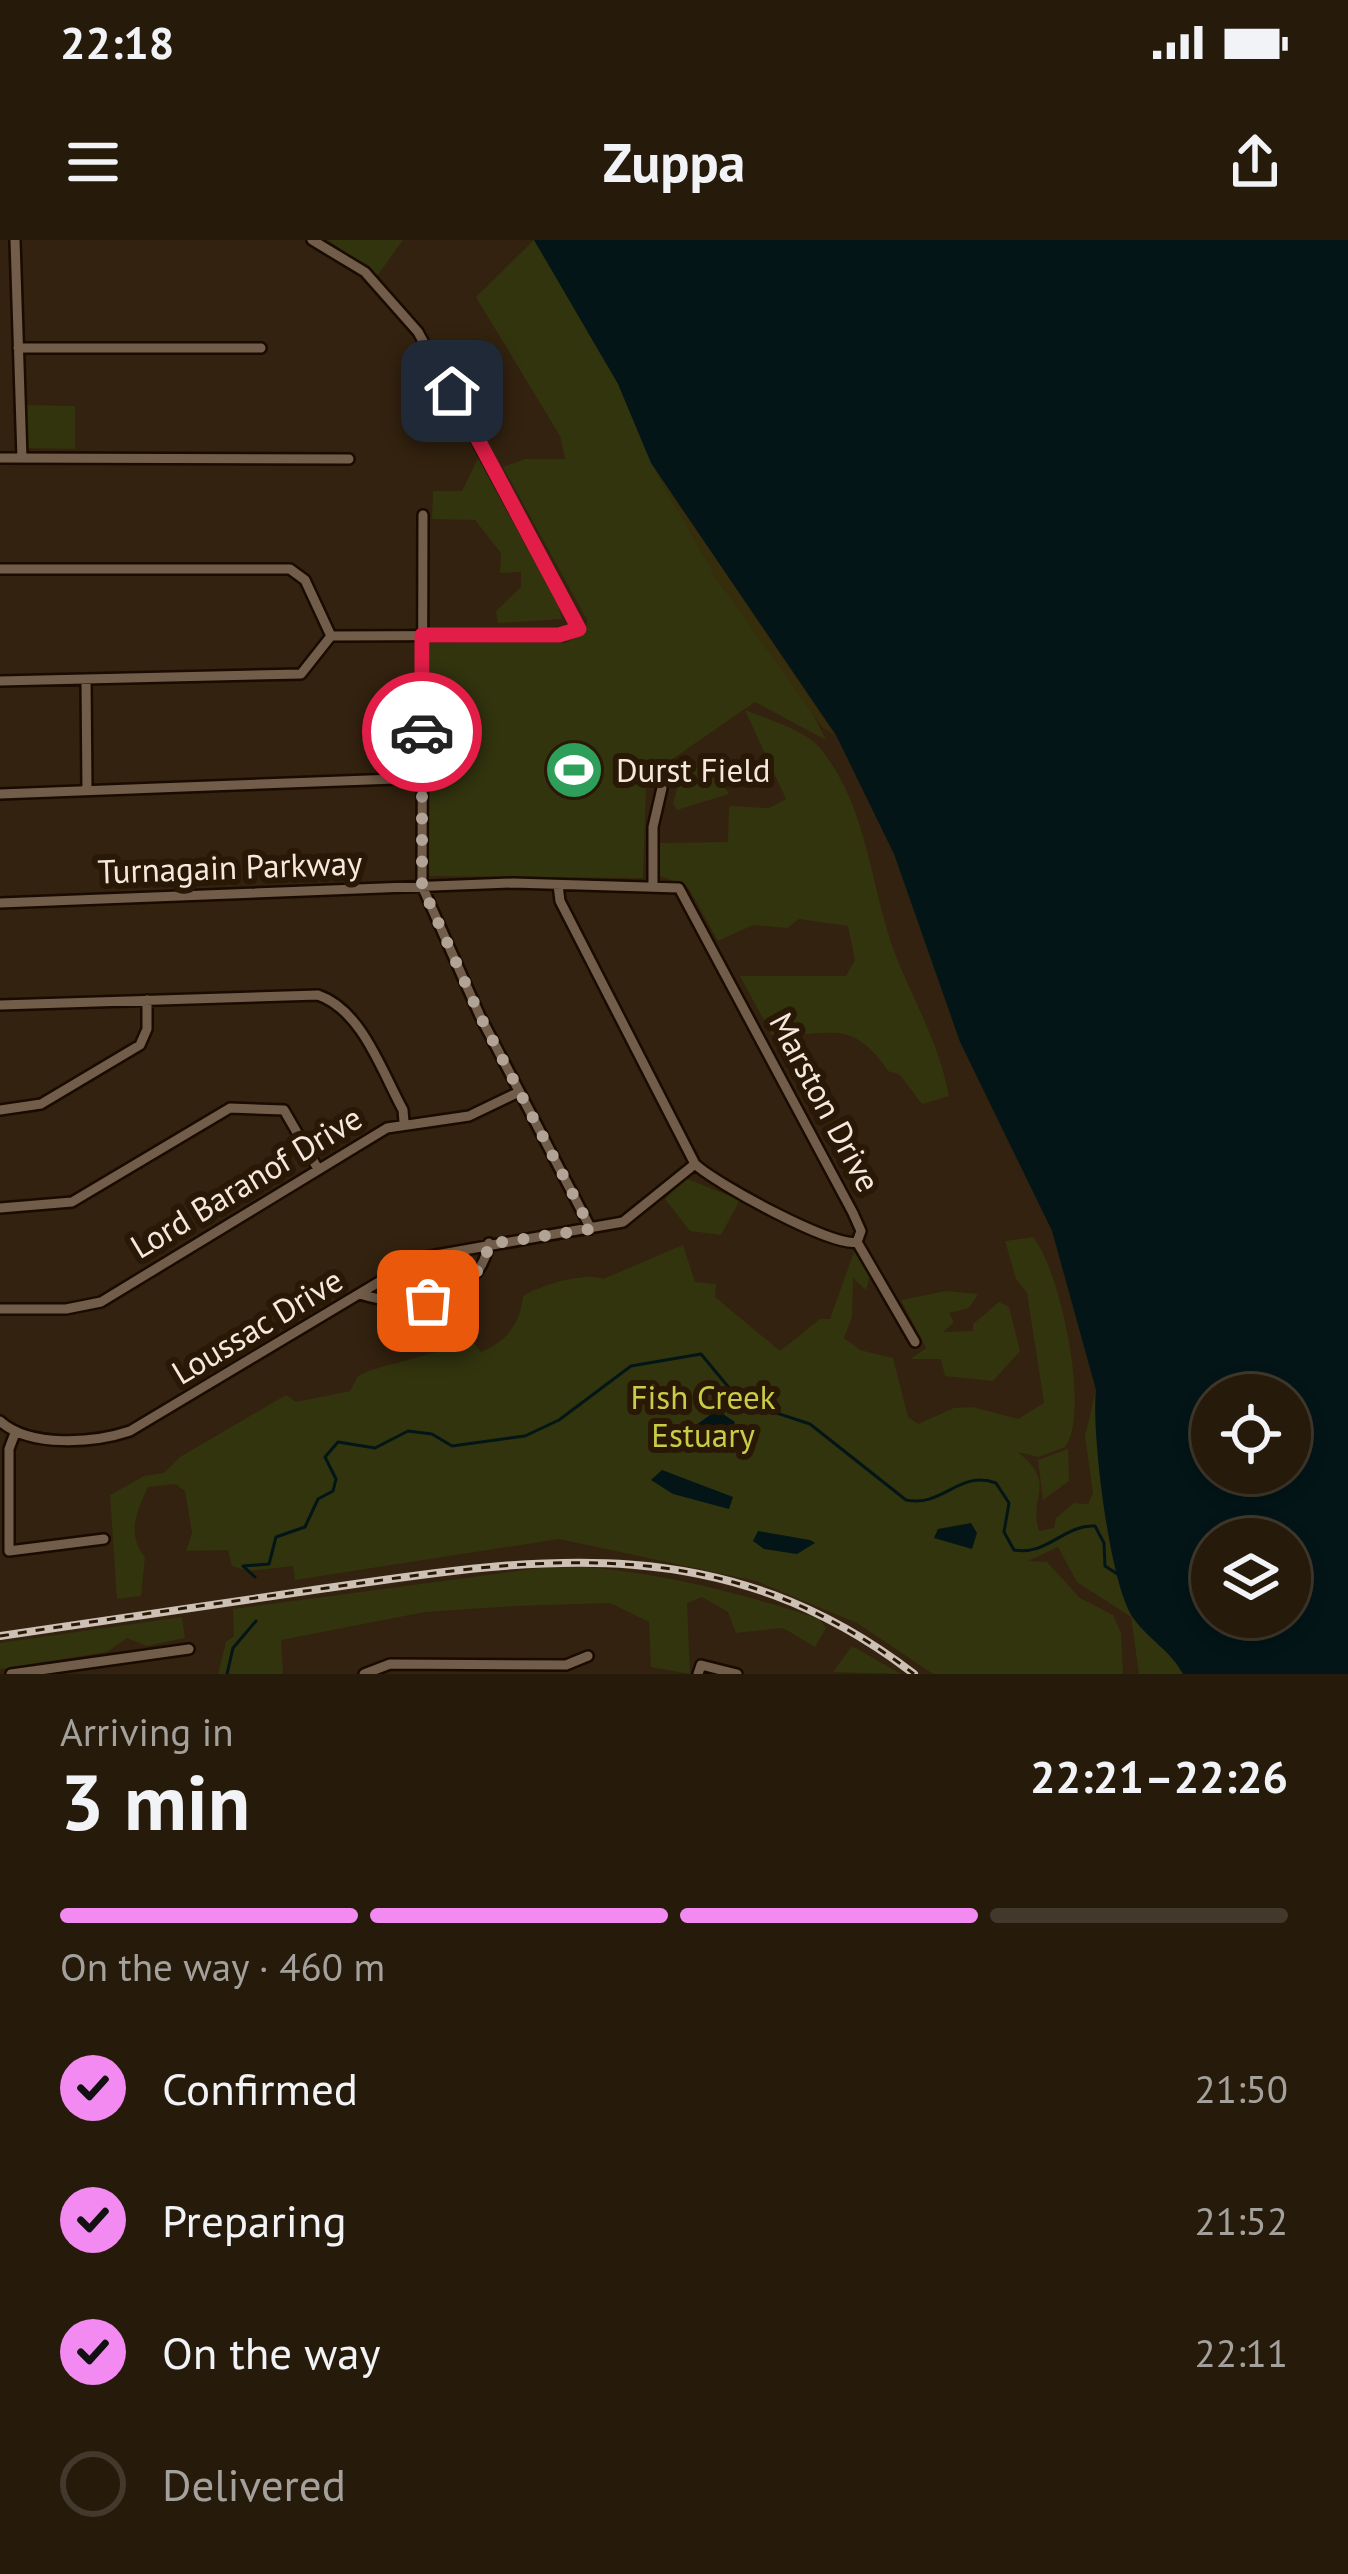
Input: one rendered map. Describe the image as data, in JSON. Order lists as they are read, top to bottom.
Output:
{
  "streets": {
    "street": [
      "Turnagain Parkway",
      "Marston Drive",
      "Lord Baranof Drive",
      "Loussac Drive"
    ]
  },
  "crossings": [
    ["Turnagain Parkway", "Marston Drive"]
  ],
  "parks": ["Fish Creek Estuary"],
  "places": {
    "sports": ["Durst Field"]
  },
  "page": {
    "status": "22:18",
    "header": "Zuppa",
    "heading": ["3 min", "Arriving in", "22:21–22:26"],
    "bar": "On the way · 460 m",
    "list": [
      ["Confirmed", "21:50"],
      ["Preparing", "21:52"],
      ["On the way", "22:11"],
      "Delivered"
    ]
  }
}
